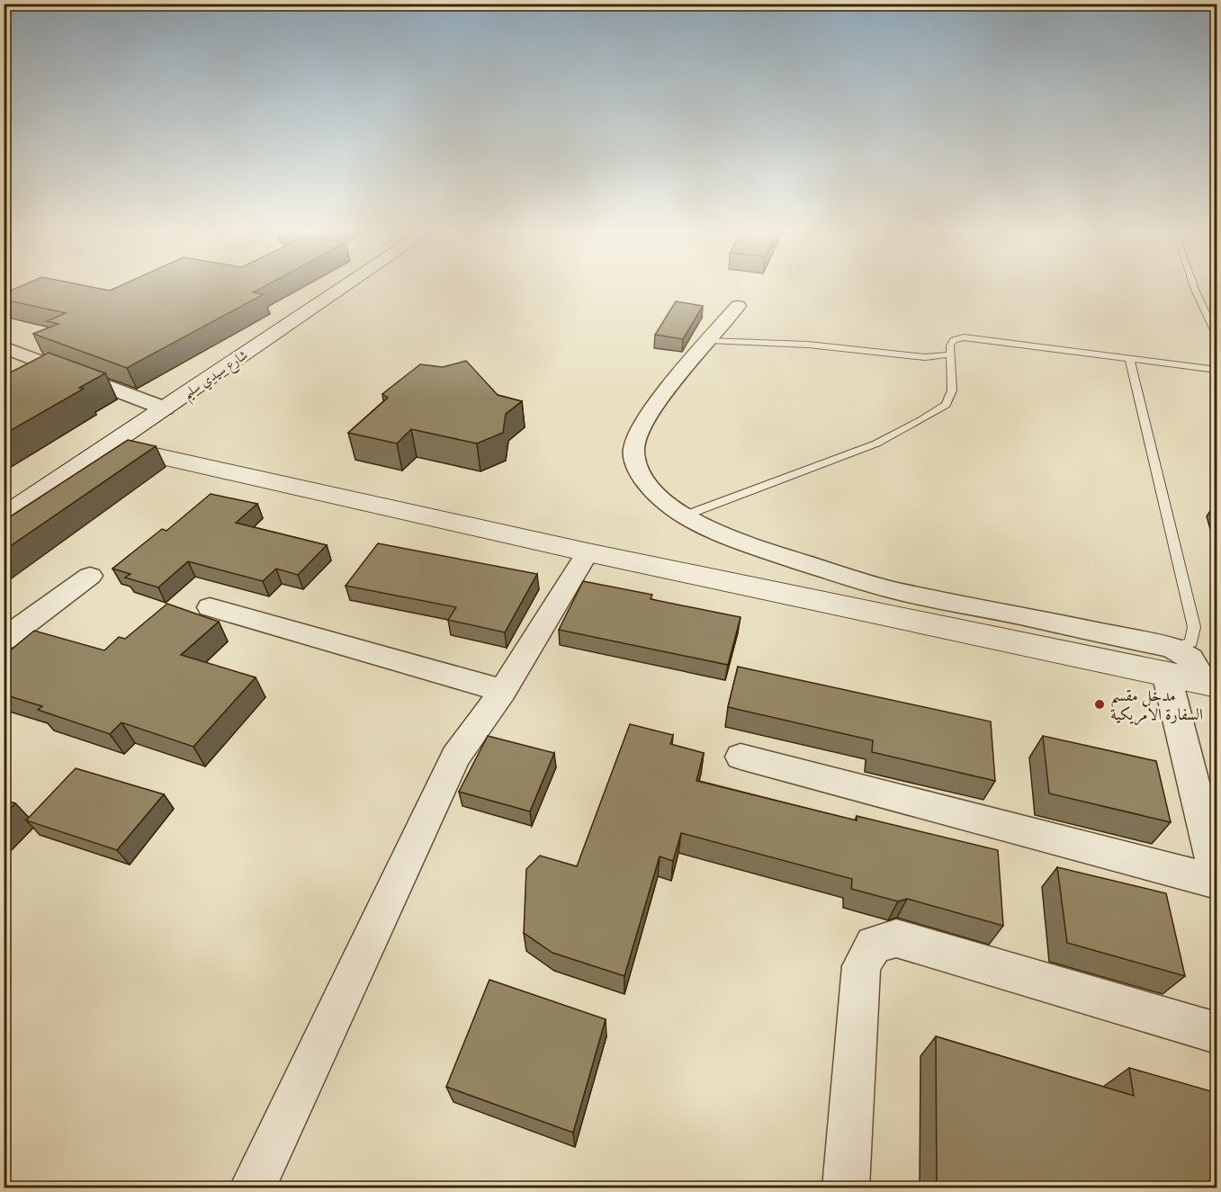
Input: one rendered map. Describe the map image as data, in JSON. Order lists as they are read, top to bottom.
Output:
{
  "streets": {
    "street": ["شارع سيدي سليم"]
  },
  "places": ["مدخل مقسم السفارة الامريكية"]
}
